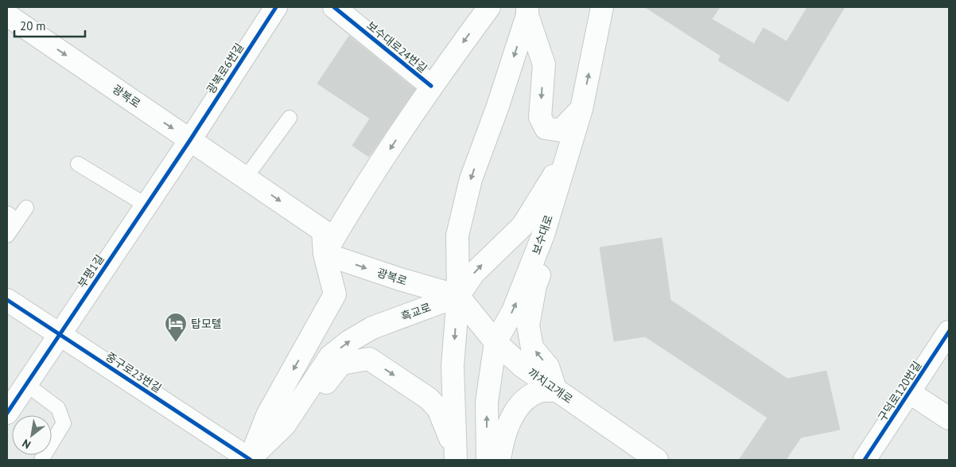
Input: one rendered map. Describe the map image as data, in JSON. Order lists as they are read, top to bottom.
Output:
{
  "streets": {
    "main road": [
      "보수대로24번길",
      "광복로6번길",
      "광복로",
      "보수대로",
      "부평1길",
      "흑교로",
      "중구로23번길",
      "까치고개로",
      "구덕로120번길"
    ]
  },
  "crossings": [
    ["광복로6번길", "광복로"],
    ["광복로6번길", "부평1길"],
    ["광복로", "부평1길"],
    ["광복로", "흑교로"],
    ["광복로", "까치고개로"],
    ["보수대로", "까치고개로"],
    ["부평1길", "중구로23번길"],
    ["흑교로", "중구로23번길"],
    ["흑교로", "까치고개로"]
  ],
  "one_way": ["광복로"],
  "places": {
    "hotel": ["탑모텔"]
  },
  "scale_bar": "20 m",
  "north": "bottom left"
}
